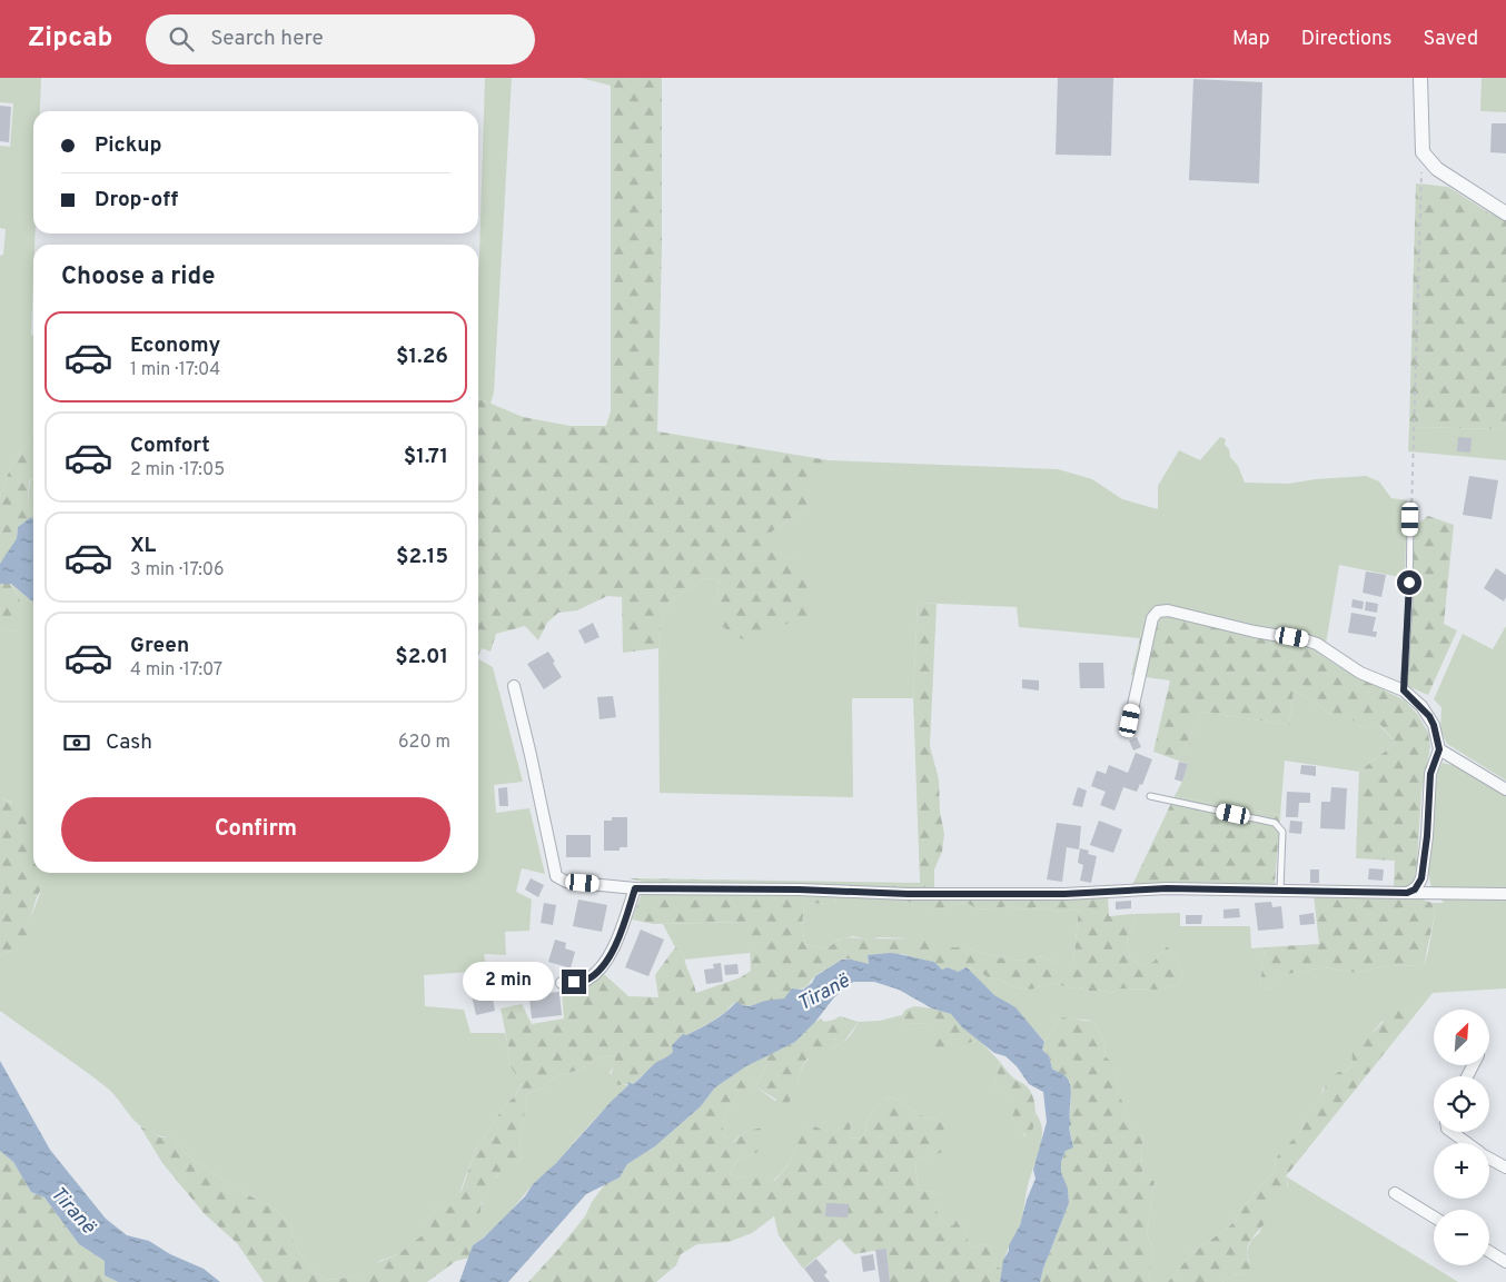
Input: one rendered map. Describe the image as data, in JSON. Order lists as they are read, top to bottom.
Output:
{
  "water": ["Tiranë"],
  "north": "top right",
  "page": {
    "header": "Zipcab",
    "search": "Search here",
    "nav": ["Map", "Directions", "Saved"],
    "banner": ["Pickup", "Drop-off"],
    "heading": "Choose a ride",
    "list": [
      {
        "name": "Economy",
        "note": "1 min · 17:04",
        "value": "$1.26"
      },
      {
        "name": "Comfort",
        "note": "2 min · 17:05",
        "value": "$1.71"
      },
      {
        "name": "XL",
        "note": "3 min · 17:06",
        "value": "$2.15"
      },
      {
        "name": "Green",
        "note": "4 min · 17:07",
        "value": "$2.01"
      }
    ],
    "pay": ["Cash", "620 m"],
    "buttons": "Confirm",
    "bubble": "2 min",
    "map_buttons": ["+", "−"]
  }
}
